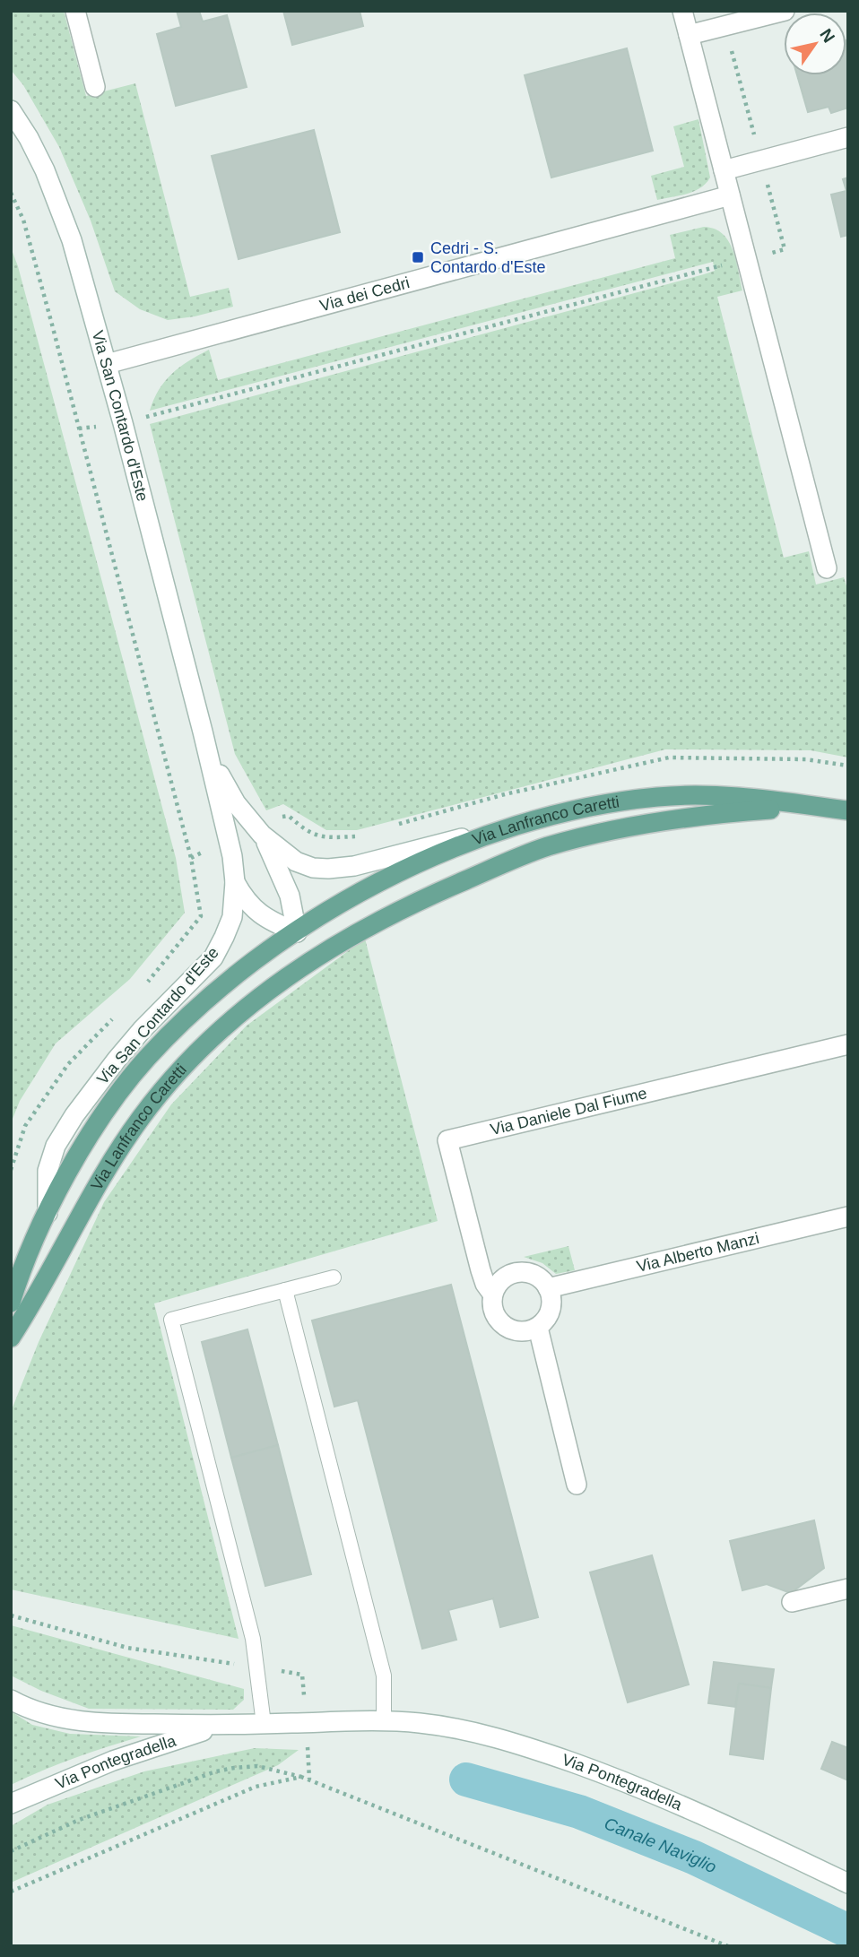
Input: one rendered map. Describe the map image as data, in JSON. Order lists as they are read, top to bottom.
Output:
{
  "streets": {
    "main road": ["Via Lanfranco Caretti"],
    "street": [
      "Via dei Cedri",
      "Via San Contardo d'Este",
      "Via Daniele Dal Fiume",
      "Via Alberto Manzi",
      "Via Pontegradella"
    ]
  },
  "crossings": [
    ["Via dei Cedri", "Via San Contardo d'Este"],
    ["Via San Contardo d'Este", "Via Lanfranco Caretti"],
    ["Via Daniele Dal Fiume", "Via Alberto Manzi"]
  ],
  "water": ["Canale Naviglio"],
  "places": {
    "transit": ["Cedri - S. Contardo d'Este"]
  },
  "north": "top right"
}
